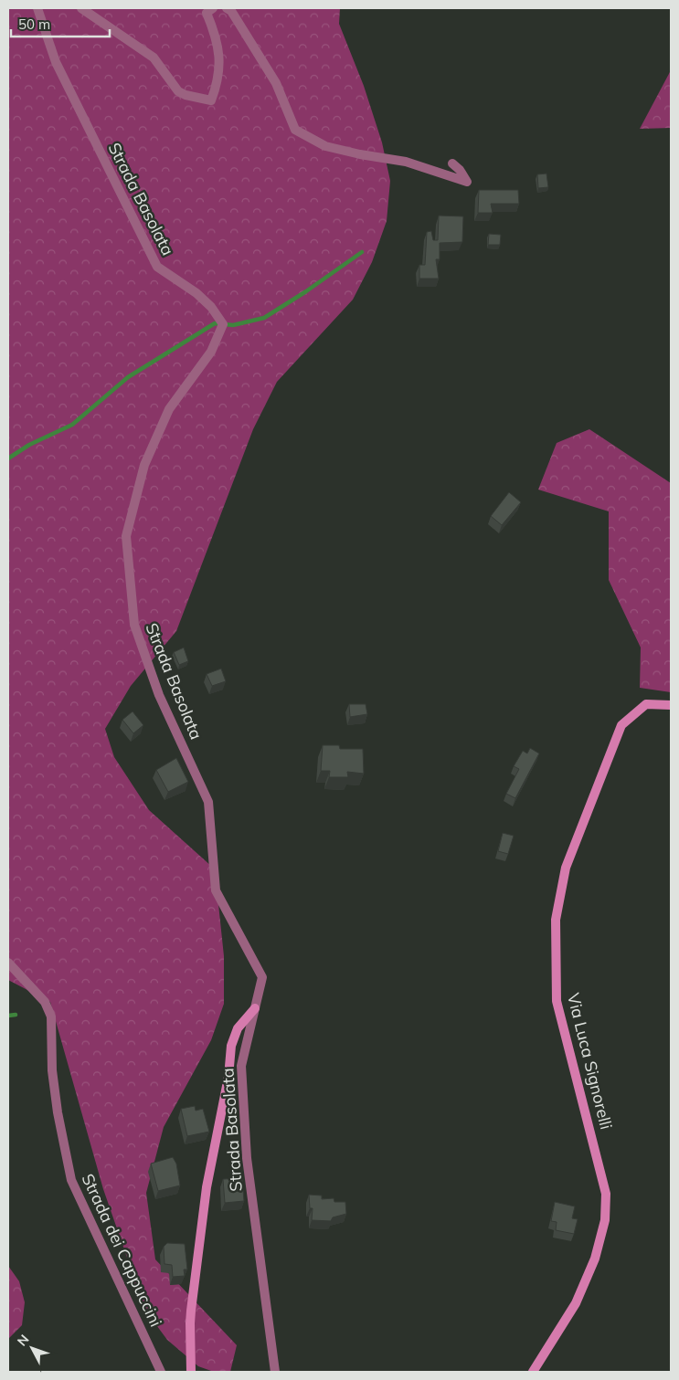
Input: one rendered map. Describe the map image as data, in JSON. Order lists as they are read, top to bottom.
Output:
{
  "streets": {
    "main road": ["Via Luca Signorelli"],
    "street": ["Strada Basolata", "Strada dei Cappuccini"]
  },
  "scale_bar": "50 m",
  "north": "top left"
}
